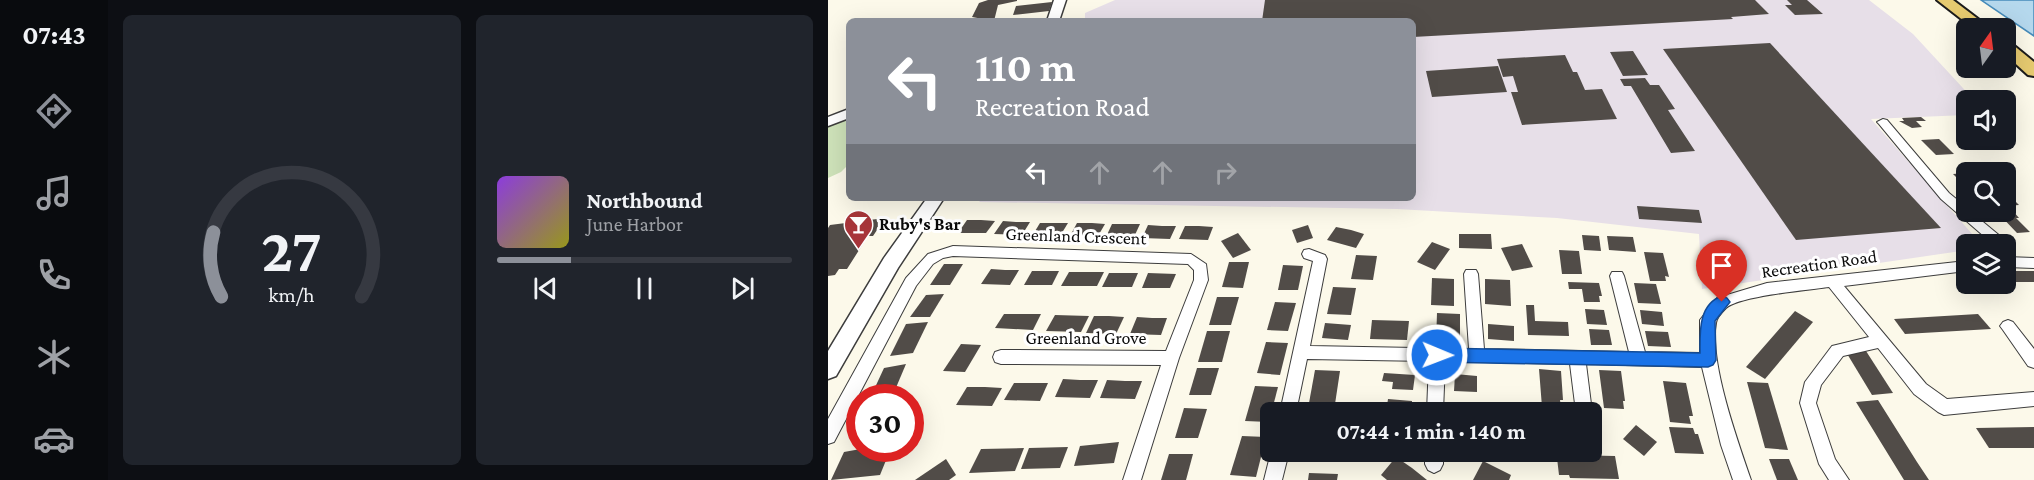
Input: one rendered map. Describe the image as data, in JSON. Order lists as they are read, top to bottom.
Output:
{
  "streets": {
    "street": ["Greenland Crescent", "Recreation Road", "Greenland Grove"]
  },
  "crossings": [
    ["Greenland Crescent", "Greenland Grove"]
  ],
  "places": {
    "bar": ["Ruby's Bar"]
  },
  "north": "top",
  "page": {
    "tabs": "07:43",
    "turn": ["110 m", "Recreation Road"],
    "song": ["Northbound", "June Harbor"],
    "limit": "30",
    "trip": "07:44 · 1 min · 140 m",
    "gauge": ["27", "km/h"]
  }
}
